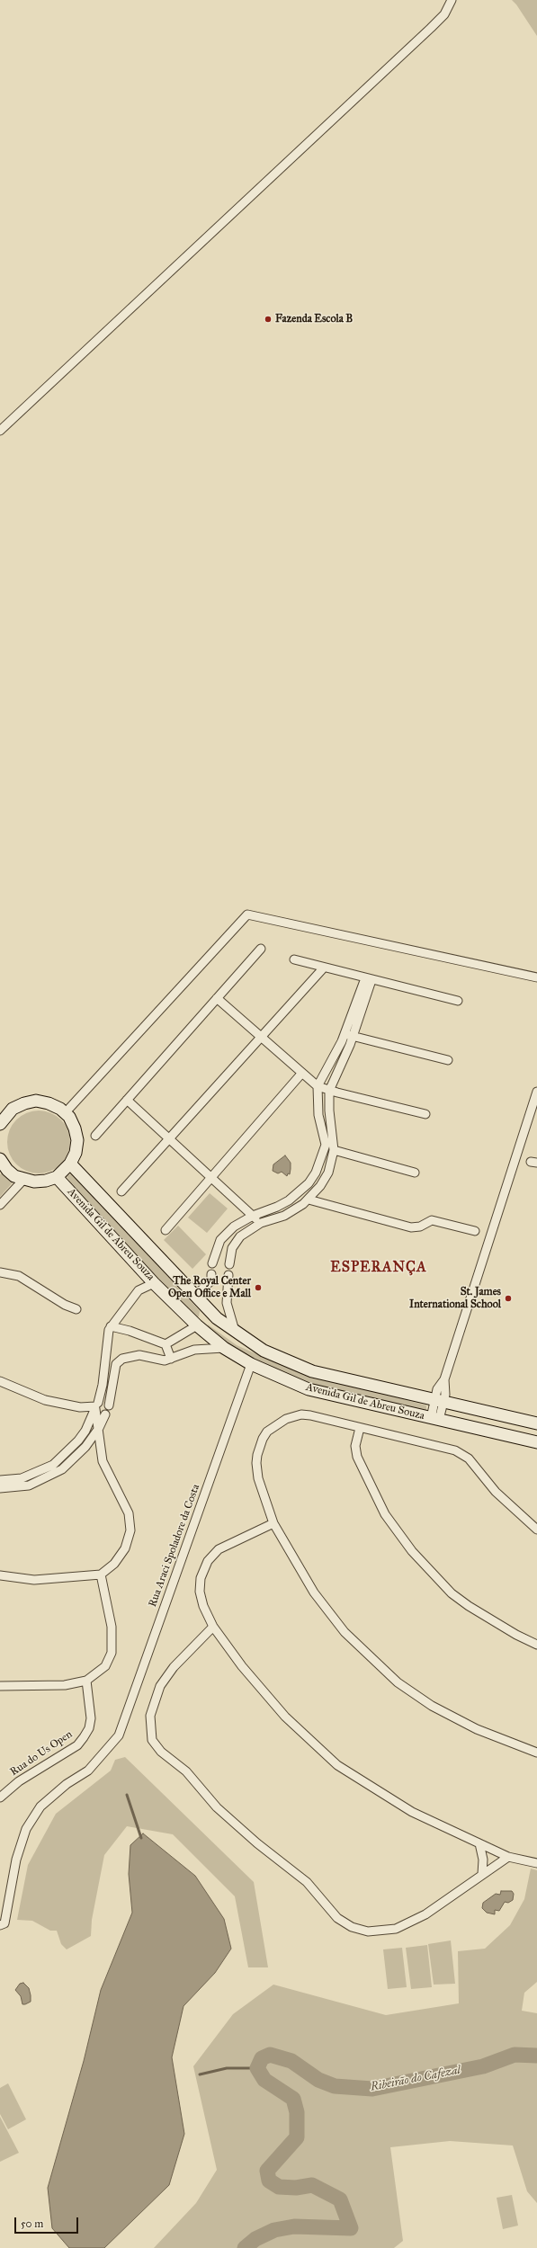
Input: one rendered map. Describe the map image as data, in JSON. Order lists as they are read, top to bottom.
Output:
{
  "streets": {
    "street": ["Avenida Gil de Abreu Souza", "Rua Araci Spoladore da Costa", "Rua do Us Open"]
  },
  "crossings": [
    ["Avenida Gil de Abreu Souza", "Rua Araci Spoladore da Costa"]
  ],
  "districts": ["ESPERANÇA"],
  "water": ["Ribeirão do Cafezal"],
  "places": ["Fazenda Escola B", "The Royal Center Open Office e Mall", "St. James International School"],
  "scale_bar": "50 m"
}
